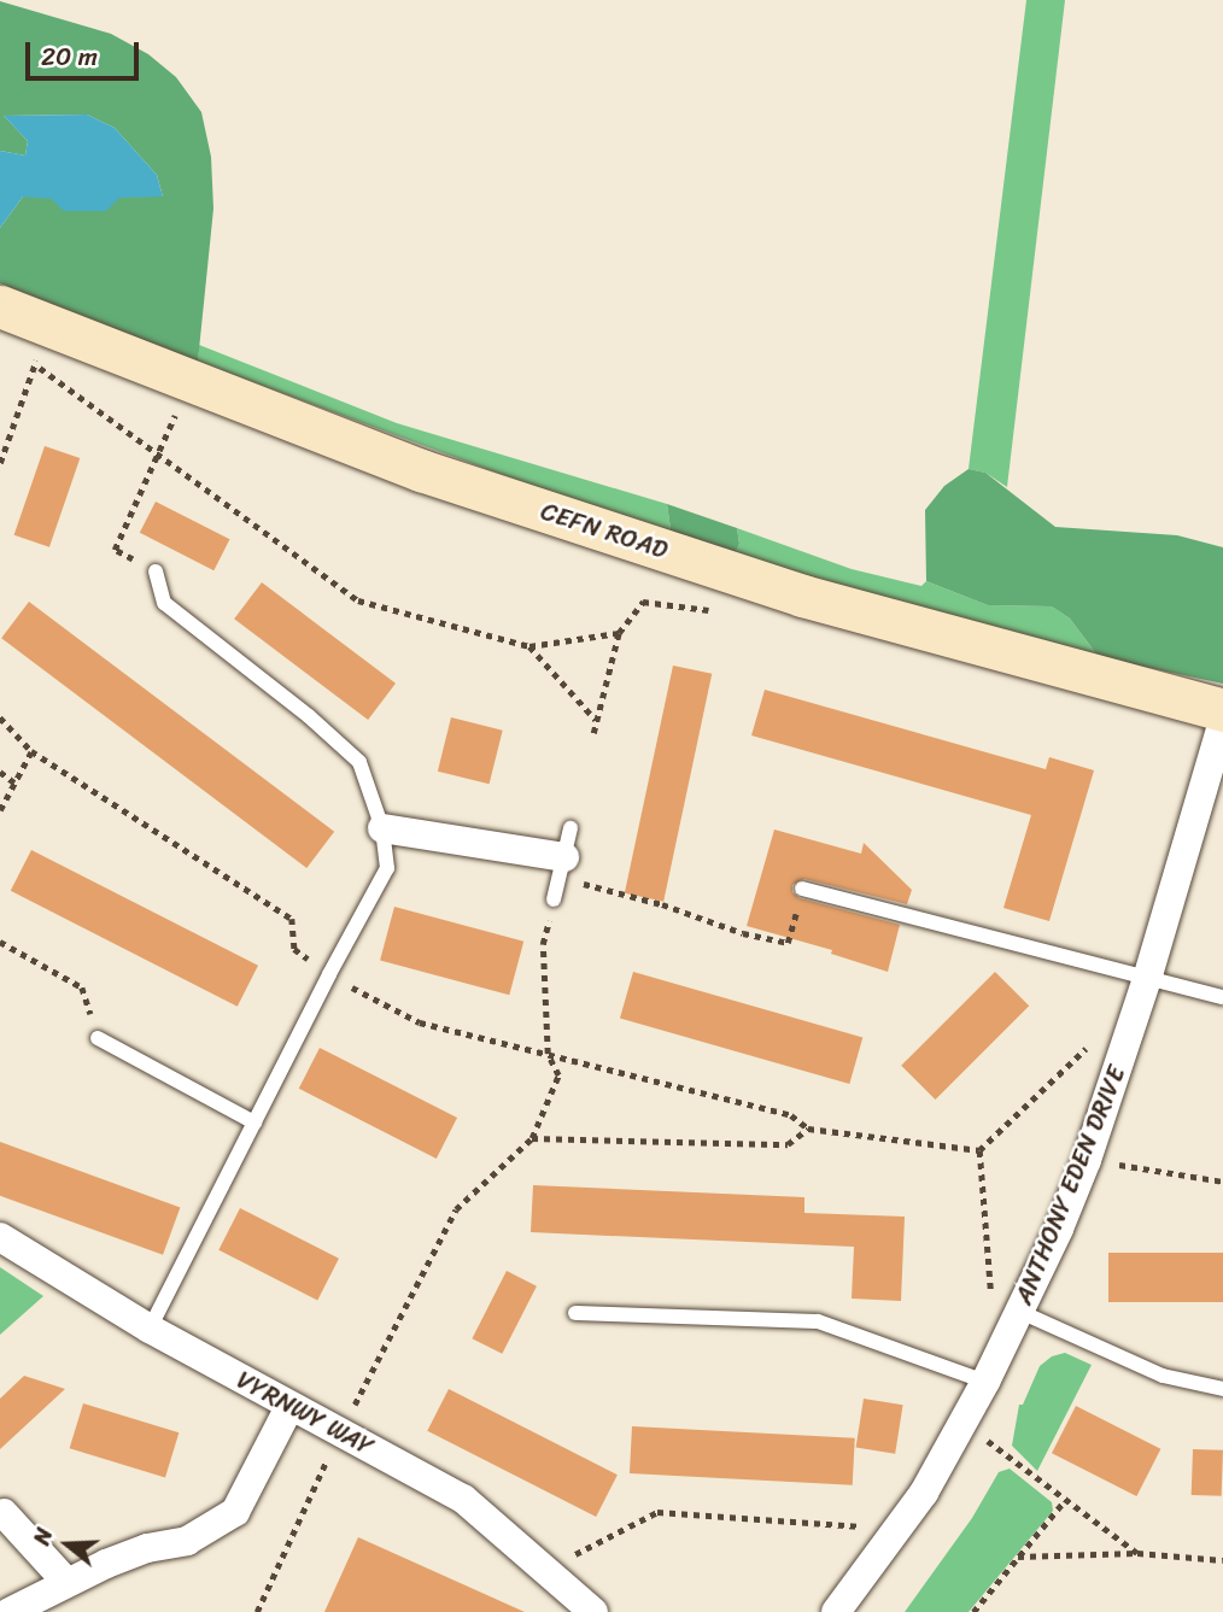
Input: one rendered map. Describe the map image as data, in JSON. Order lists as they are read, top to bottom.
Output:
{
  "streets": {
    "street": ["CEFN ROAD", "ANTHONY EDEN DRIVE", "VYRNWY WAY"]
  },
  "scale_bar": "20 m",
  "north": "left"
}
